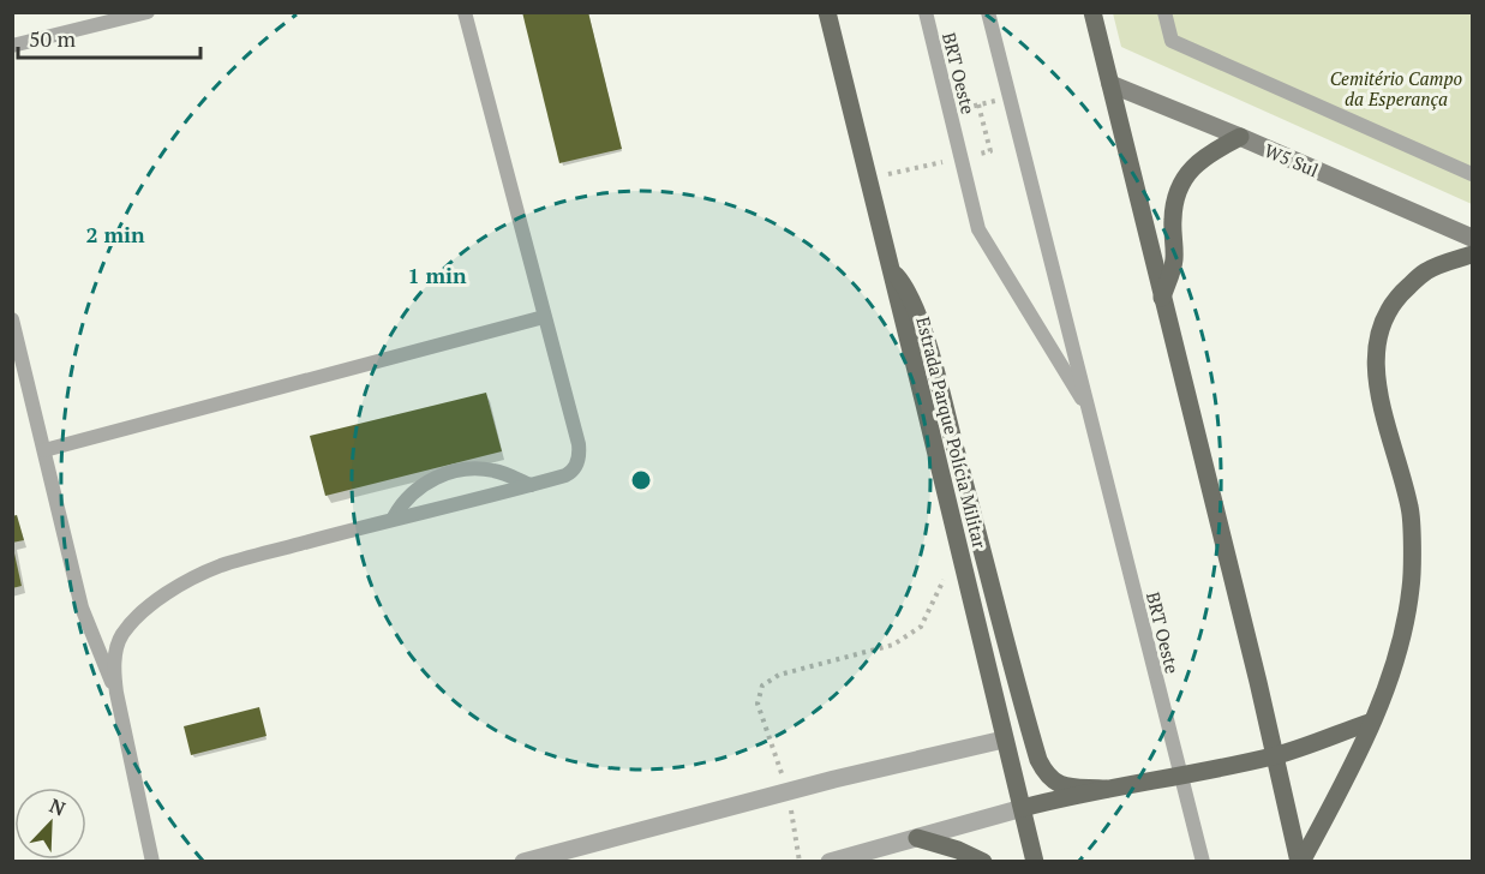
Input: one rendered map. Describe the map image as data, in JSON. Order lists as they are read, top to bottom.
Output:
{
  "streets": {
    "main road": ["W5 Sul", "Estrada Parque Polícia Militar"],
    "lane": ["BRT Oeste"]
  },
  "parks": ["Cemitério Campo da Esperança"],
  "scale_bar": "50 m",
  "north": "top right",
  "rings": ["2 min", "1 min"]
}
